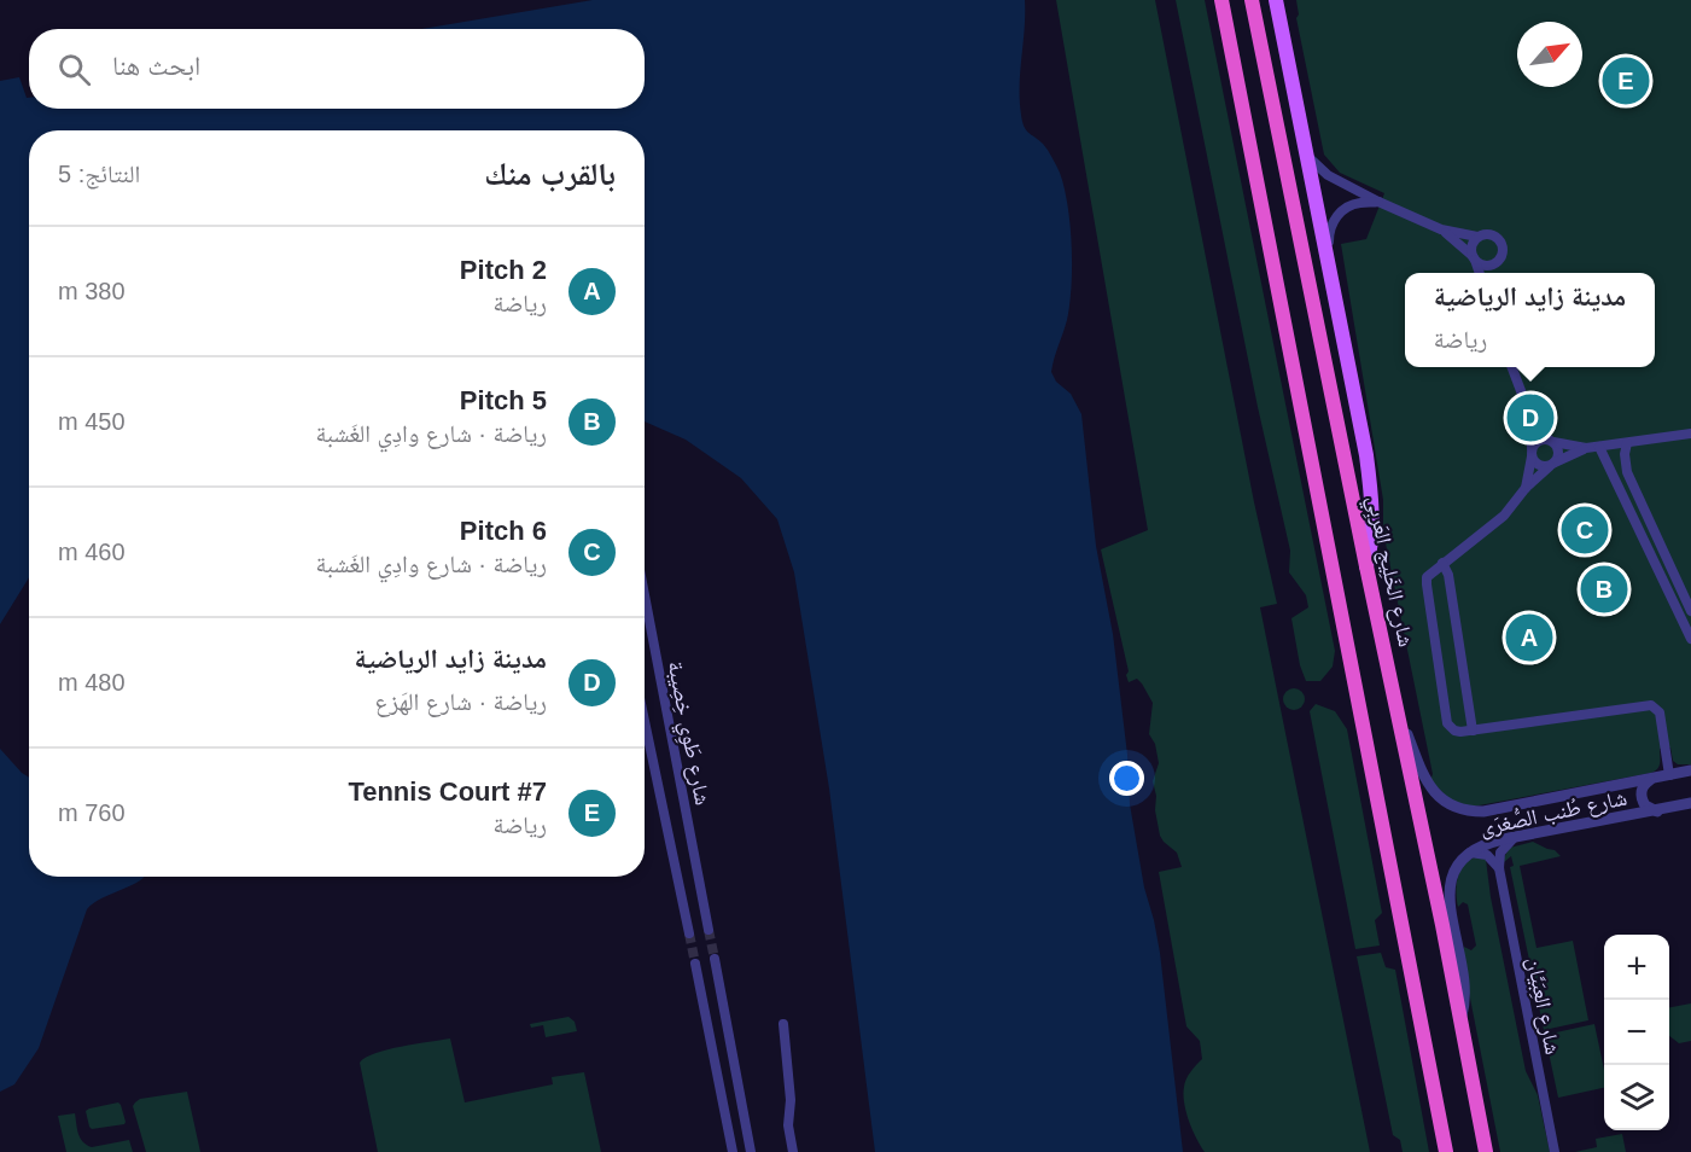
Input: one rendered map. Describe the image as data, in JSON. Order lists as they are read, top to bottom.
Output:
{
  "streets": {
    "highway": ["شارع الخَلِيج العَربِي"],
    "street": ["شارع طَوِي خِصِيبة", "شارع طُنب الصُّغرَى", "شارع العِبَيَّان"]
  },
  "crossings": [
    ["شارع الخَلِيج العَربِي", "شارع طُنب الصُّغرَى"]
  ],
  "north": "top right",
  "page": {
    "search": "ابحث هنا",
    "pins": [
      "E",
      "D",
      "C",
      "B",
      "A"
    ],
    "heading": ["بالقرب منك", "النتائج: 5"],
    "list": [
      {
        "mark": "A",
        "name": "Pitch 2",
        "note": "رياضة",
        "value": "380 m"
      },
      {
        "mark": "B",
        "name": "Pitch 5",
        "note": "رياضة · شارع وادِي الغَشبة",
        "value": "450 m"
      },
      {
        "mark": "C",
        "name": "Pitch 6",
        "note": "رياضة · شارع وادِي الغَشبة",
        "value": "460 m"
      },
      {
        "mark": "D",
        "name": "مدينة زايد الرياضية",
        "note": "رياضة · شارع الهَزع",
        "value": "480 m"
      },
      {
        "mark": "E",
        "name": "Tennis Court #7",
        "note": "رياضة",
        "value": "760 m"
      }
    ],
    "popup": ["مدينة زايد الرياضية", "رياضة"],
    "map_buttons": ["+", "−"]
  }
}
